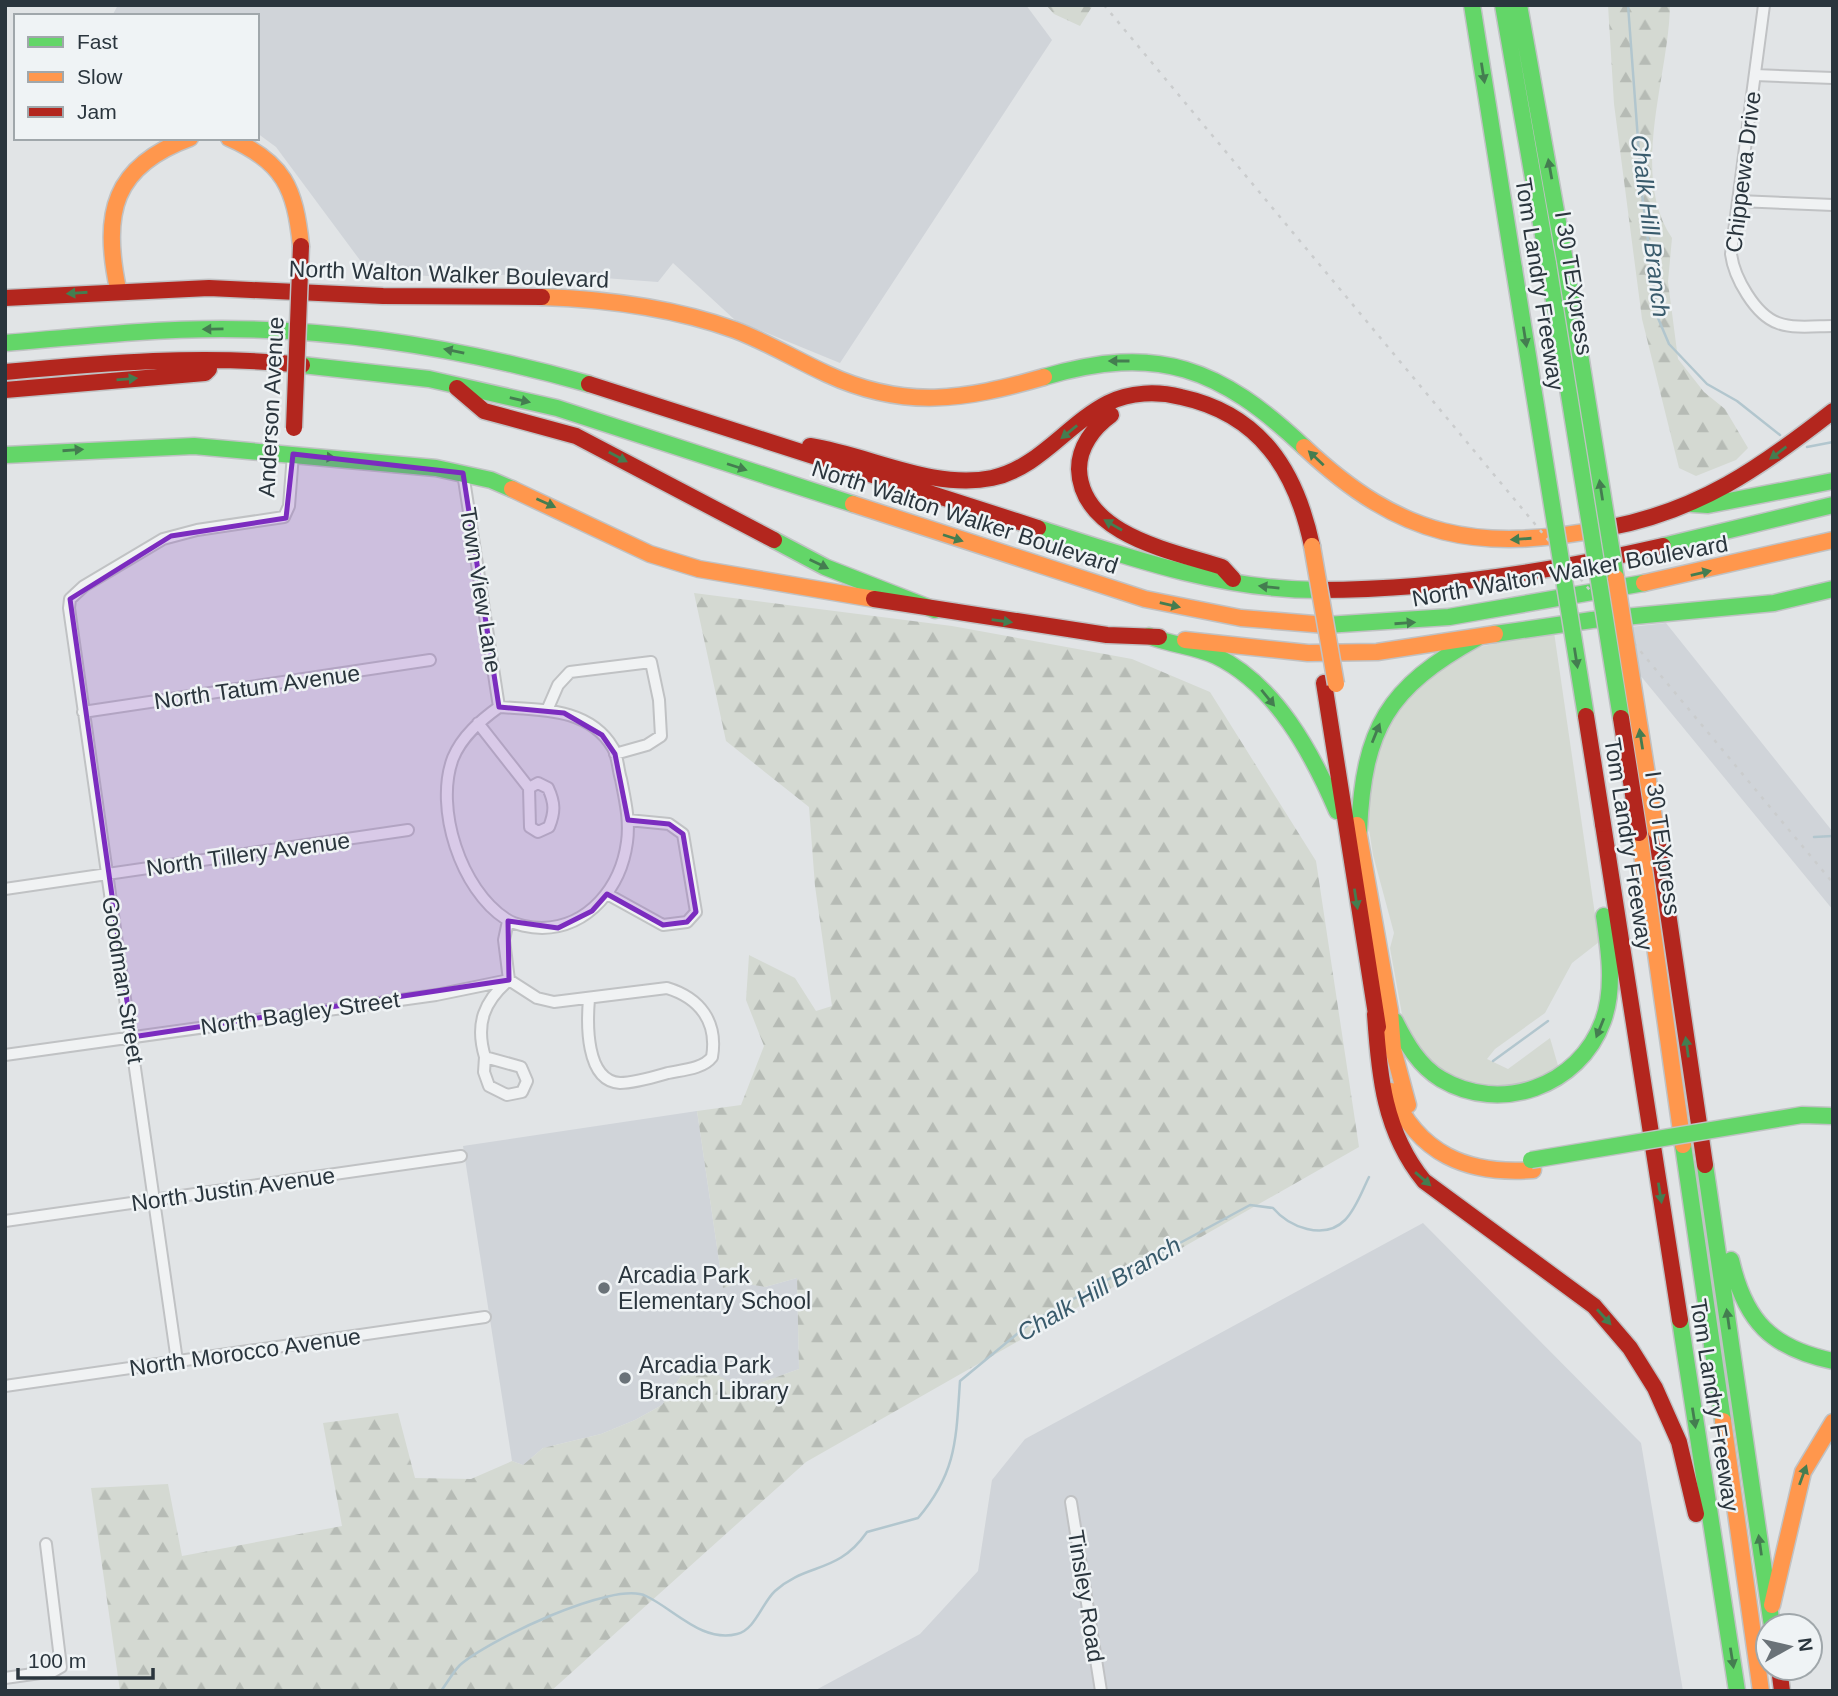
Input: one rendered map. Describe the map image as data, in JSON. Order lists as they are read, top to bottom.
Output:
{
  "streets": {
    "main road": [
      "North Walton Walker Boulevard",
      "I 30 TEXpress",
      "Tom Landry Freeway",
      "Anderson Avenue"
    ],
    "street": [
      "Chippewa Drive",
      "Town View Lane",
      "North Tatum Avenue",
      "North Tillery Avenue",
      "Goodman Street",
      "North Bagley Street",
      "North Justin Avenue",
      "North Morocco Avenue",
      "Tinsley Road"
    ]
  },
  "crossings": [
    ["I 30 TEXpress", "Tom Landry Freeway"],
    ["Anderson Avenue", "Goodman Street"],
    ["North Tatum Avenue", "Goodman Street"],
    ["North Tillery Avenue", "Goodman Street"],
    ["Goodman Street", "North Bagley Street"],
    ["Goodman Street", "North Justin Avenue"],
    ["Goodman Street", "North Morocco Avenue"]
  ],
  "water": ["Chalk Hill Branch"],
  "places": ["Arcadia Park Elementary School", "Arcadia Park Branch Library"],
  "legend": ["Fast", "Slow", "Jam"],
  "scale_bar": "100 m",
  "north": "right"
}
